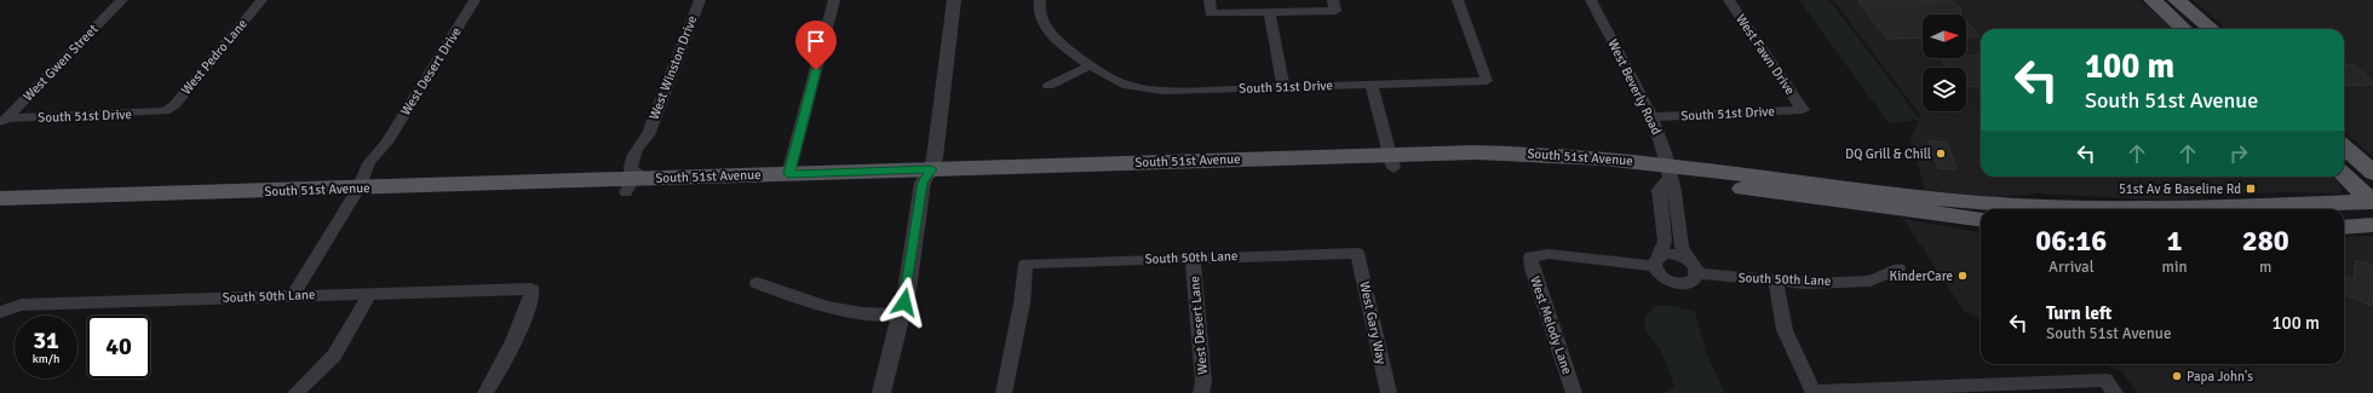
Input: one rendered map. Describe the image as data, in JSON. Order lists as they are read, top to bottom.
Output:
{
  "streets": {
    "main road": ["South 51st Avenue"],
    "street": [
      "West Fawn Drive",
      "West Pedro Lane",
      "West Gwen Street",
      "West Winston Drive",
      "West Desert Drive",
      "South 51st Drive",
      "West Beverly Road",
      "South 50th Lane",
      "West Gary Way",
      "West Desert Lane",
      "West Melody Lane"
    ]
  },
  "crossings": [
    ["West Fawn Drive", "South 51st Drive"],
    ["West Pedro Lane", "South 51st Drive"],
    ["West Gwen Street", "South 51st Drive"],
    ["West Winston Drive", "South 51st Avenue"],
    ["West Desert Drive", "South 51st Avenue"],
    ["West Desert Drive", "South 50th Lane"],
    ["South 51st Drive", "West Beverly Road"],
    ["West Beverly Road", "South 51st Avenue"],
    ["West Beverly Road", "South 50th Lane"],
    ["South 50th Lane", "West Gary Way"],
    ["South 50th Lane", "West Desert Lane"],
    ["South 50th Lane", "West Melody Lane"]
  ],
  "places": {
    "other": ["DQ Grill & Chill", "KinderCare", "Papa John's"],
    "transit": ["51st Av & Baseline Rd"]
  },
  "north": "right",
  "page": {
    "turn": ["100 m", "South 51st Avenue"],
    "eta": [
      "06:16",
      "Arrival",
      "1",
      "min",
      "280",
      "m"
    ],
    "list": [
      {
        "name": "Turn left",
        "note": "South 51st Avenue",
        "value": "100 m"
      }
    ],
    "speed": "31 km/h",
    "limit": "40"
  }
}
